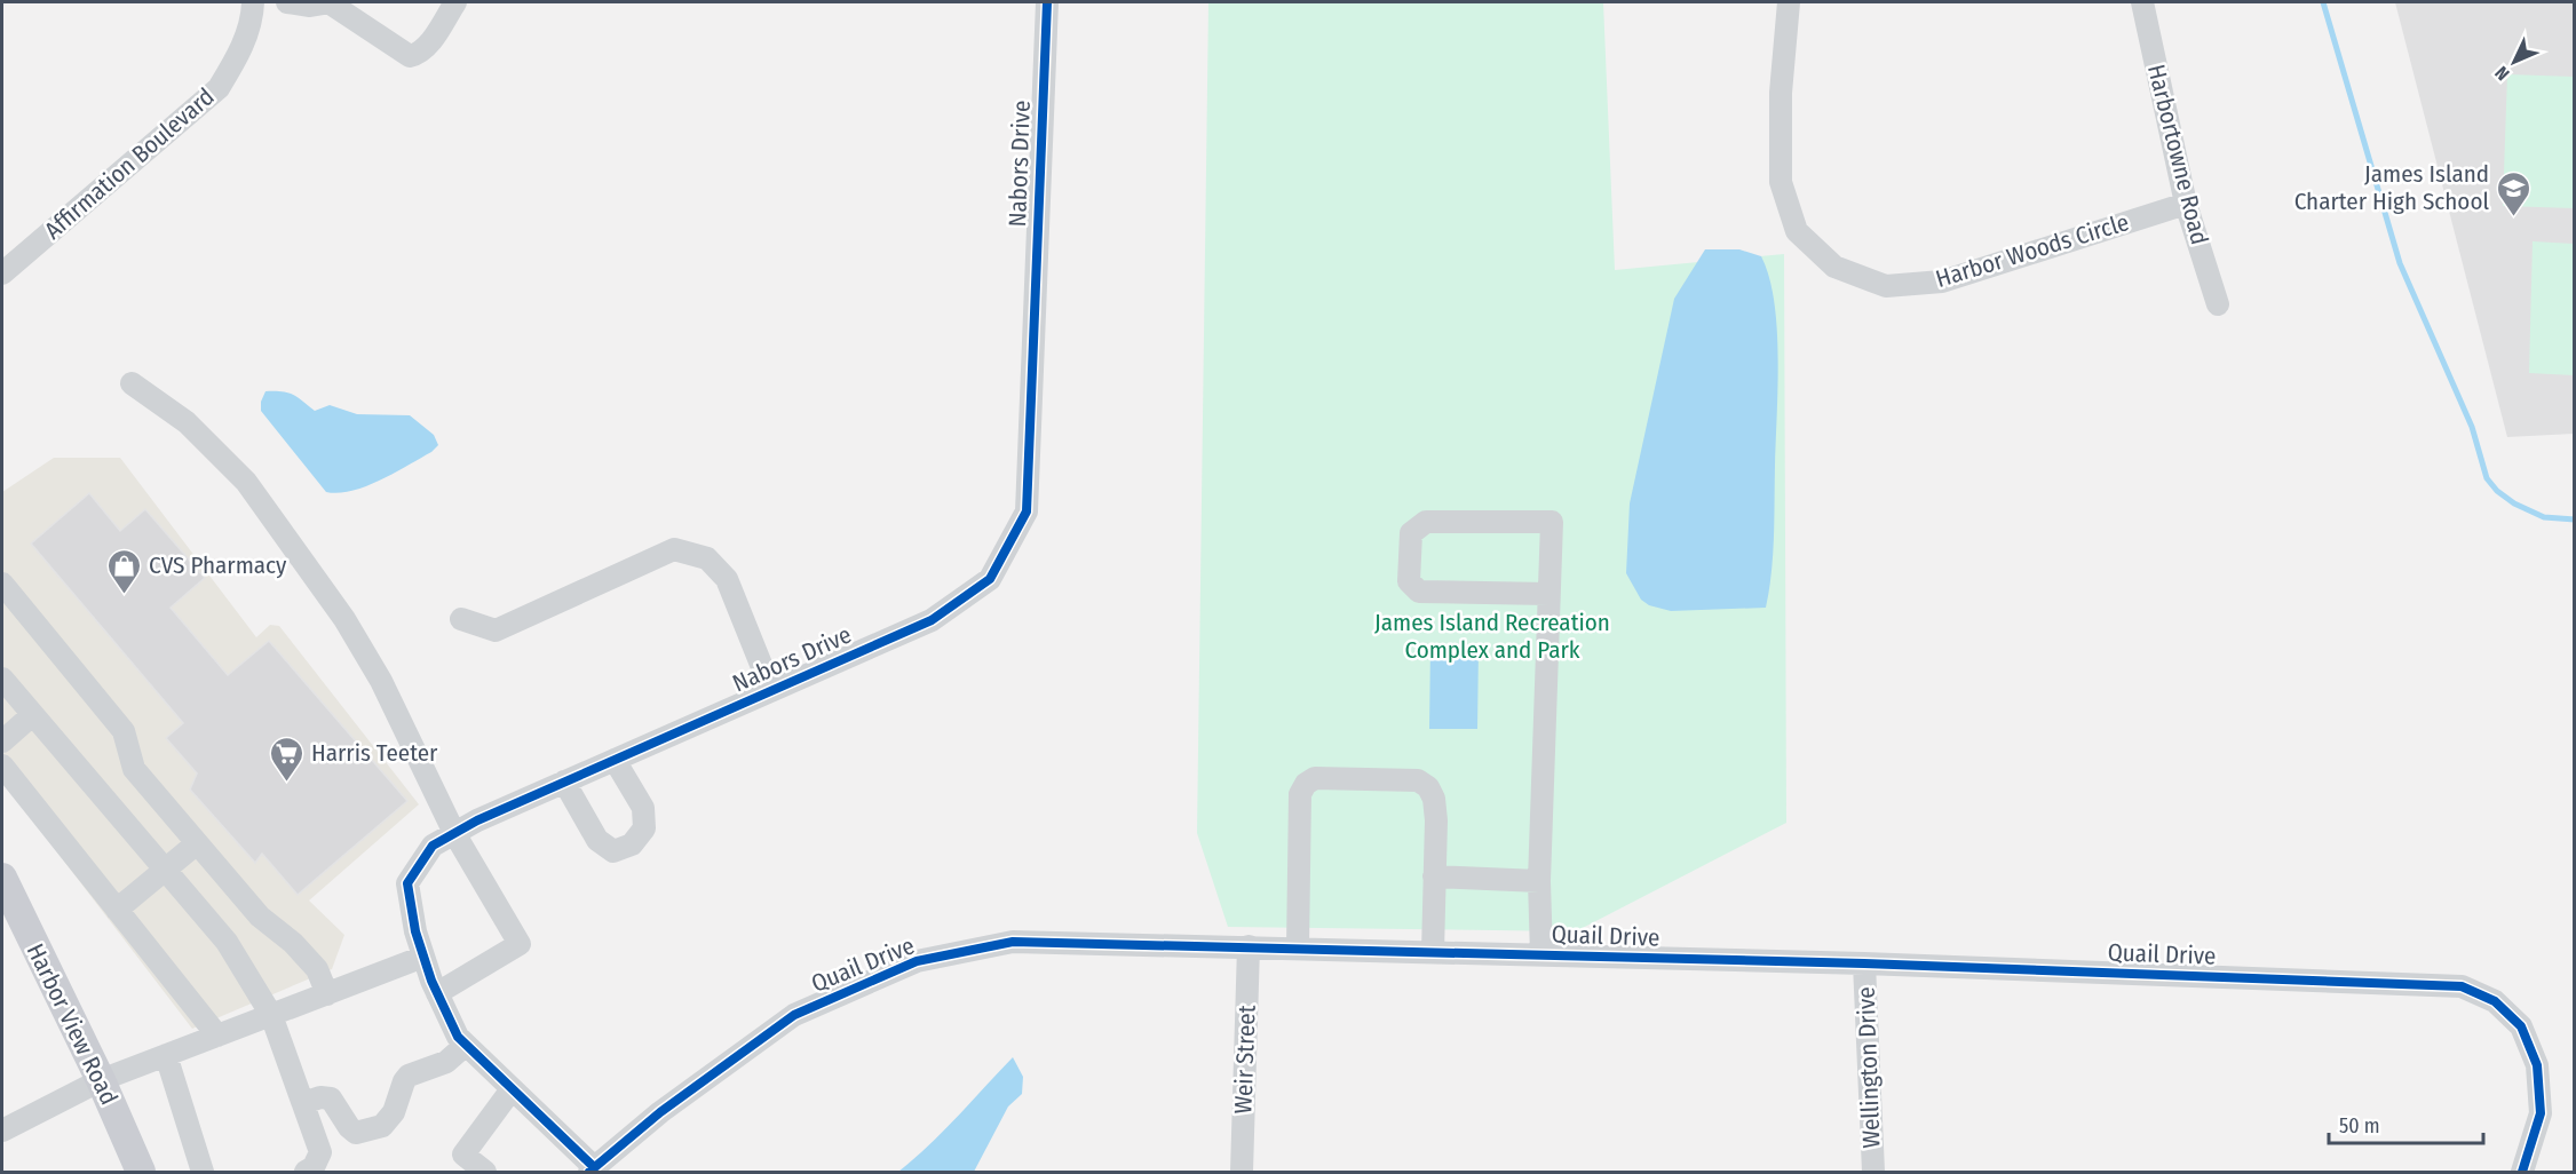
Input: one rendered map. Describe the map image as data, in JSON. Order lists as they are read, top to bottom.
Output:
{
  "streets": {
    "main road": ["Harbor View Road"],
    "street": [
      "Harbortowne Road",
      "Affirmation Boulevard",
      "Nabors Drive",
      "Harbor Woods Circle",
      "Quail Drive",
      "Weir Street",
      "Wellington Drive"
    ]
  },
  "crossings": [
    ["Harbortowne Road", "Harbor Woods Circle"],
    ["Nabors Drive", "Quail Drive"],
    ["Quail Drive", "Weir Street"],
    ["Quail Drive", "Wellington Drive"]
  ],
  "parks": ["James Island Recreation Complex and Park"],
  "places": {
    "school or university": ["James Island Charter High School"],
    "shop": ["CVS Pharmacy"],
    "supermarket": ["Harris Teeter"]
  },
  "scale_bar": "50 m",
  "north": "bottom left"
}
